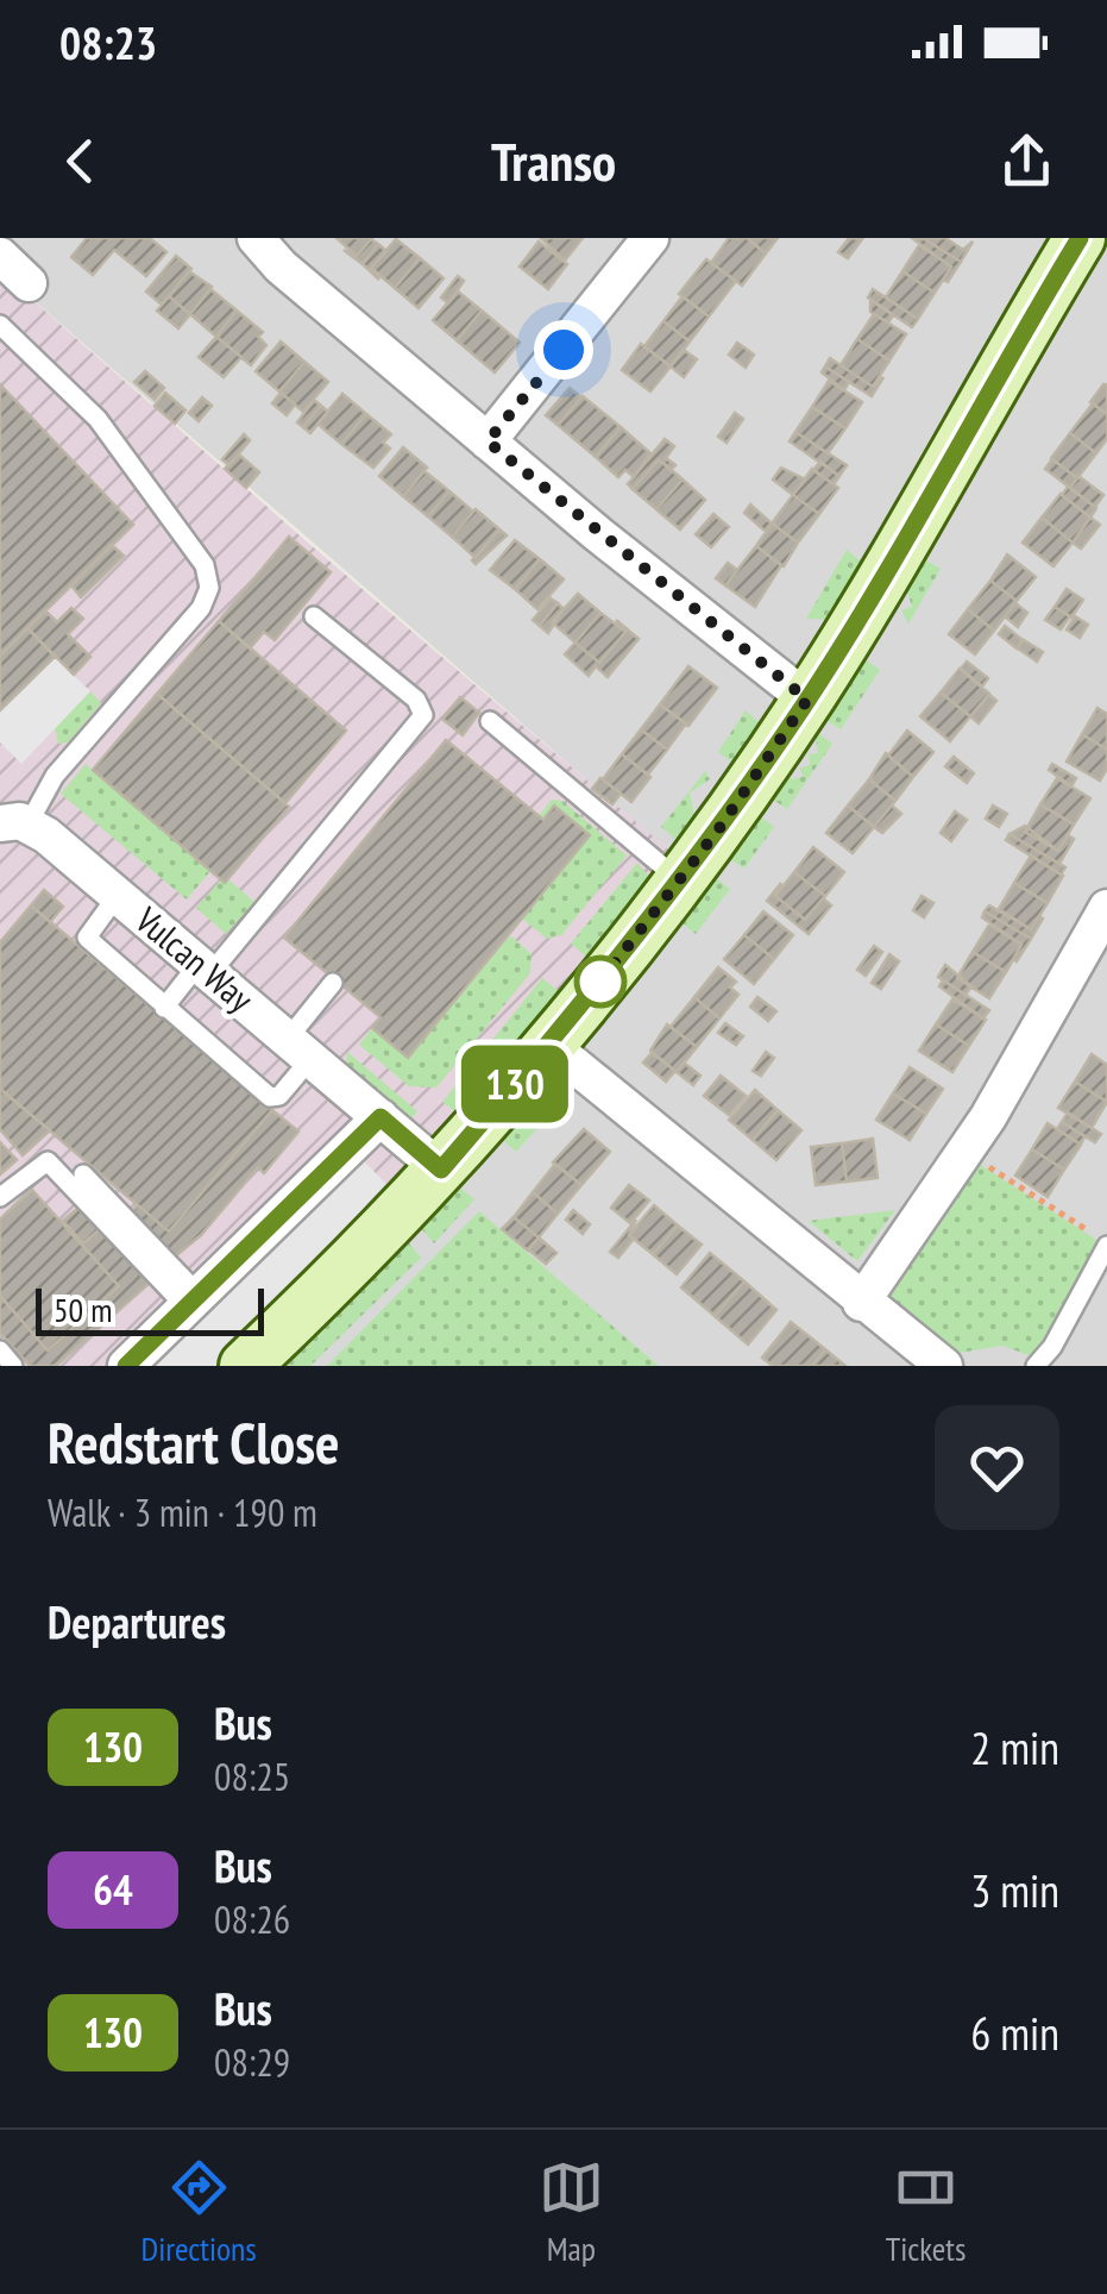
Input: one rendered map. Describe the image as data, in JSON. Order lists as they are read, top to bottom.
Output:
{
  "streets": {
    "street": ["Vulcan Way"]
  },
  "lines": ["bus line 130"],
  "scale_bar": "50 m",
  "page": {
    "status": "08:23",
    "header": "Transo",
    "on_map": "130",
    "scale": "50 m",
    "heading": [
      ["Redstart Close", "Walk · 3 min · 190 m"],
      "Departures"
    ],
    "list": [
      {
        "mark": "130",
        "name": "Bus",
        "note": "08:25",
        "value": "2 min"
      },
      {
        "mark": "64",
        "name": "Bus",
        "note": "08:26",
        "value": "3 min"
      },
      {
        "mark": "130",
        "name": "Bus",
        "note": "08:29",
        "value": "6 min"
      }
    ],
    "tabs": ["Directions", "Map", "Tickets"]
  }
}
